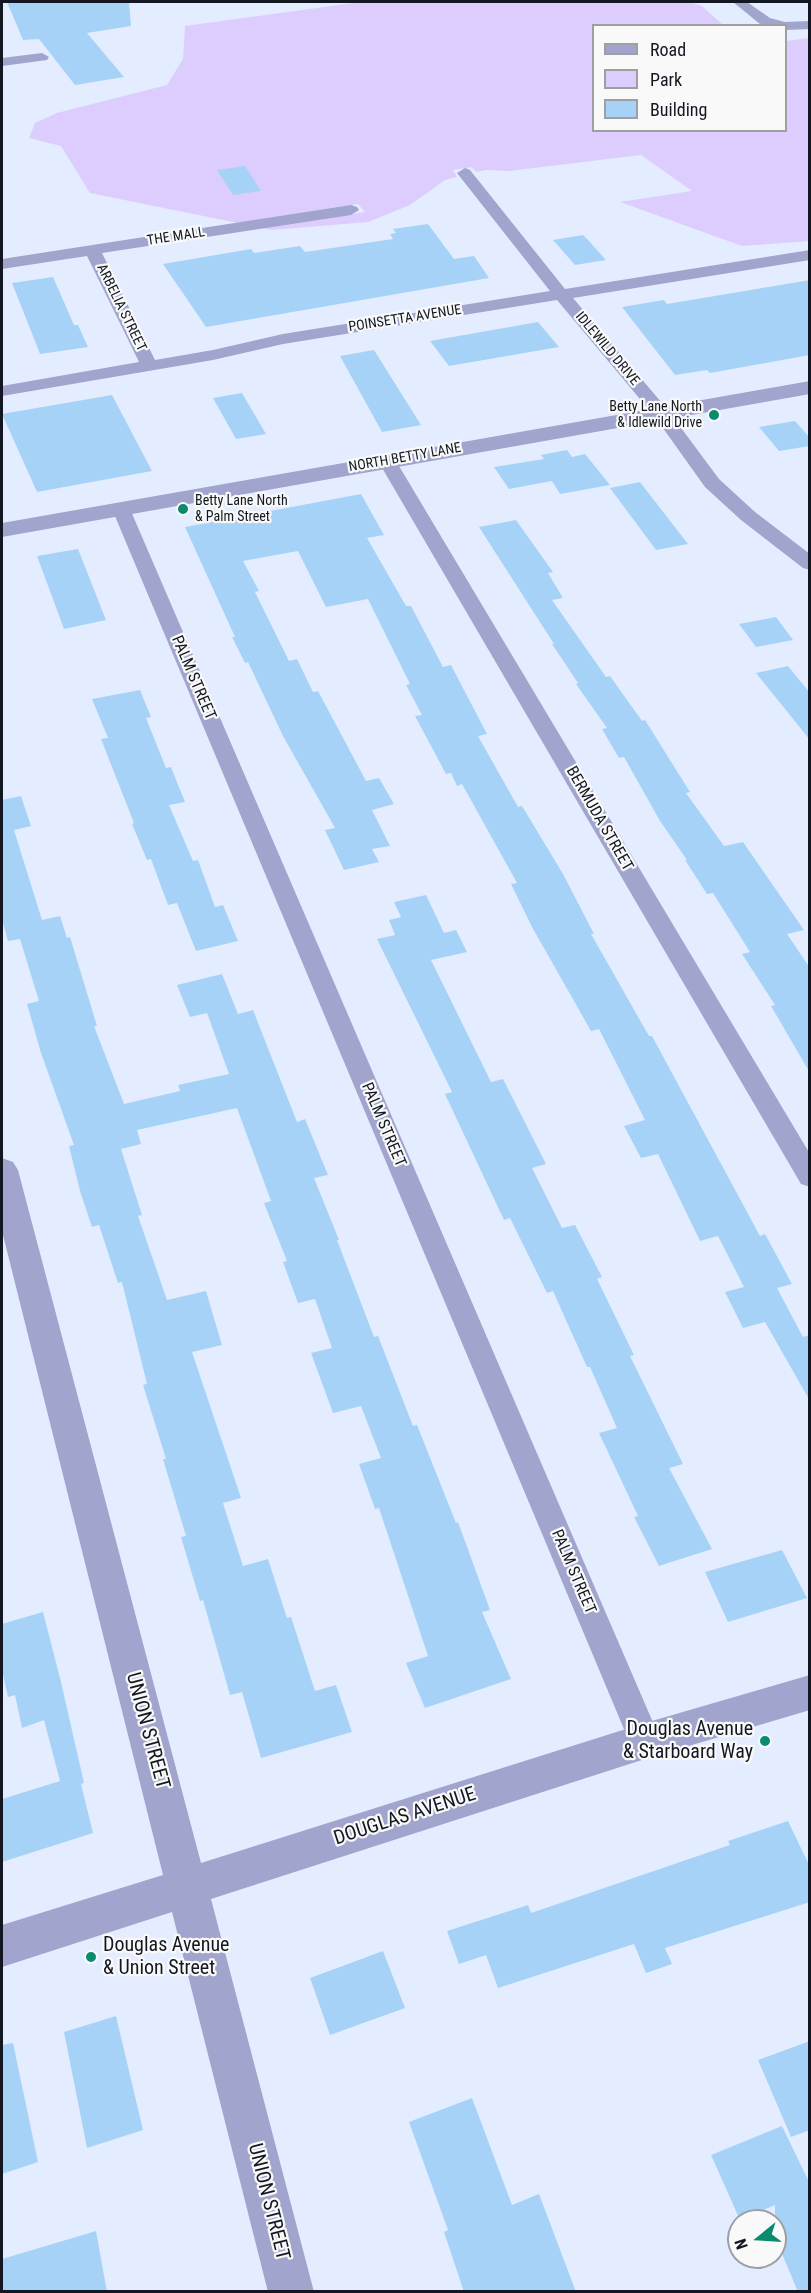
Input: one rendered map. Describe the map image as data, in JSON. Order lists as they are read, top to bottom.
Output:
{
  "streets": {
    "street": [
      "THE MALL",
      "ARBELIA STREET",
      "POINSETTA AVENUE",
      "IDLEWILD DRIVE",
      "NORTH BETTY LANE",
      "PALM STREET",
      "BERMUDA STREET",
      "UNION STREET",
      "DOUGLAS AVENUE"
    ]
  },
  "crossings": [
    ["THE MALL", "ARBELIA STREET"],
    ["ARBELIA STREET", "POINSETTA AVENUE"],
    ["POINSETTA AVENUE", "IDLEWILD DRIVE"],
    ["IDLEWILD DRIVE", "NORTH BETTY LANE"],
    ["NORTH BETTY LANE", "PALM STREET"],
    ["NORTH BETTY LANE", "BERMUDA STREET"],
    ["PALM STREET", "DOUGLAS AVENUE"],
    ["UNION STREET", "DOUGLAS AVENUE"]
  ],
  "places": [
    "Betty Lane North & Idlewild Drive",
    "Betty Lane North & Palm Street",
    "Douglas Avenue & Starboard Way",
    "Douglas Avenue & Union Street"
  ],
  "legend": ["Road", "Park", "Building"],
  "north": "left"
}
